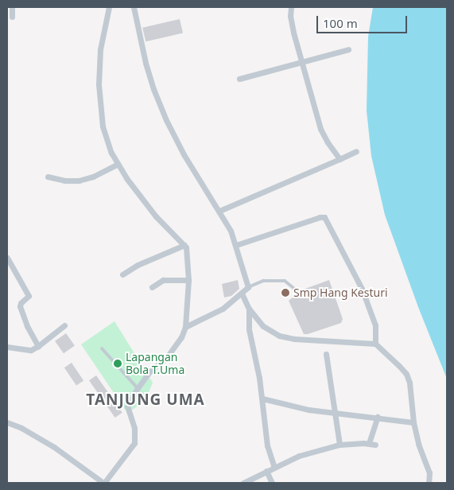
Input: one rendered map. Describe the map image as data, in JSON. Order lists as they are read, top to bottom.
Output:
{
  "districts": ["TANJUNG UMA"],
  "places": ["Smp Hang Kesturi", "Lapangan Bola T.Uma"],
  "scale_bar": "100 m"
}
